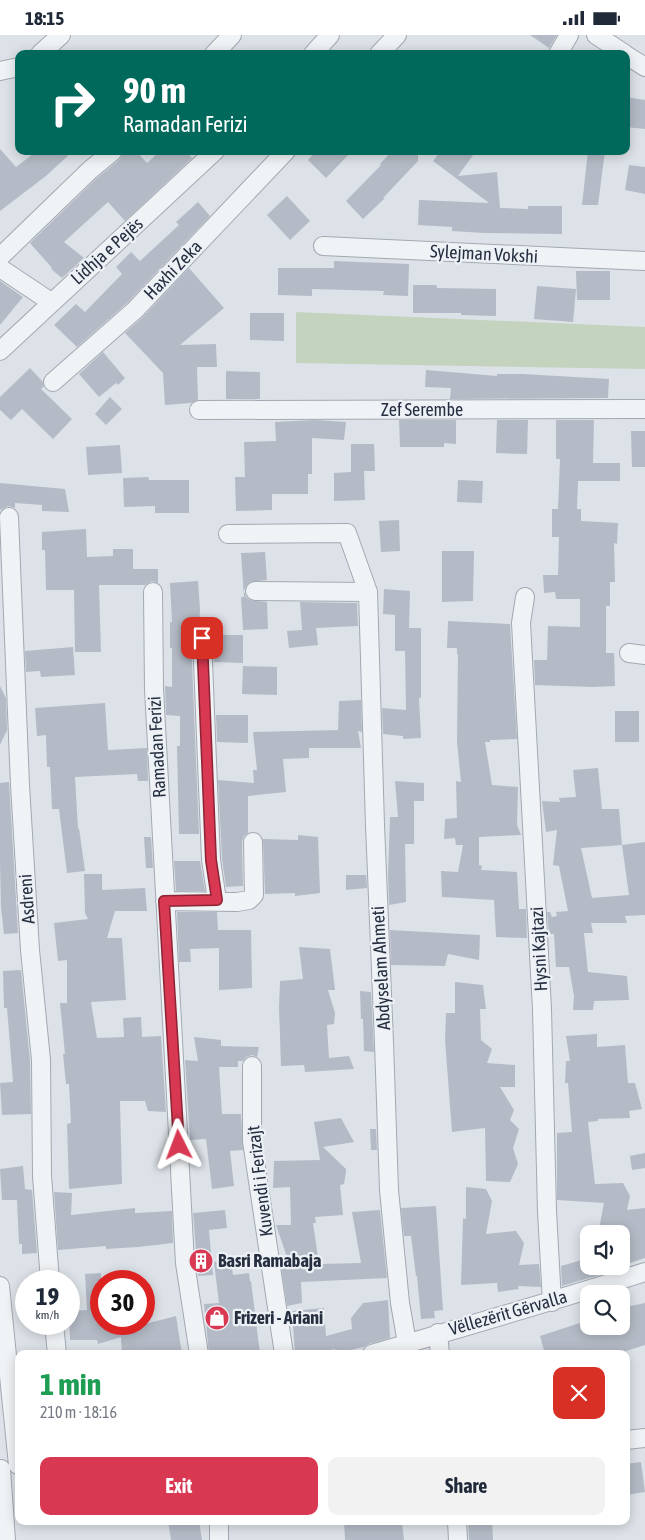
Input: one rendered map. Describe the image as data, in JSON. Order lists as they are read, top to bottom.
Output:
{
  "streets": {
    "street": [
      "Lidhja e Pejës",
      "Sylejman Vokshi",
      "Haxhi Zeka",
      "Zef Serembe",
      "Ramadan Ferizi",
      "Asdreni",
      "Hysni Kajtazi",
      "Abdyselam Ahmeti",
      "Kuvendi i Ferizajt",
      "Vëllezërit Gërvalla"
    ]
  },
  "crossings": [
    ["Hysni Kajtazi", "Vëllezërit Gërvalla"],
    ["Abdyselam Ahmeti", "Vëllezërit Gërvalla"]
  ],
  "places": {
    "building": ["Basri Ramabaja"],
    "shop": ["Frizeri - Ariani"]
  },
  "page": {
    "status": "18:15",
    "turn": ["90 m", "Ramadan Ferizi"],
    "speed": "19 km/h",
    "limit": "30",
    "heading": ["1 min", "210 m · 18:16"],
    "buttons": ["Exit", "Share"]
  }
}
